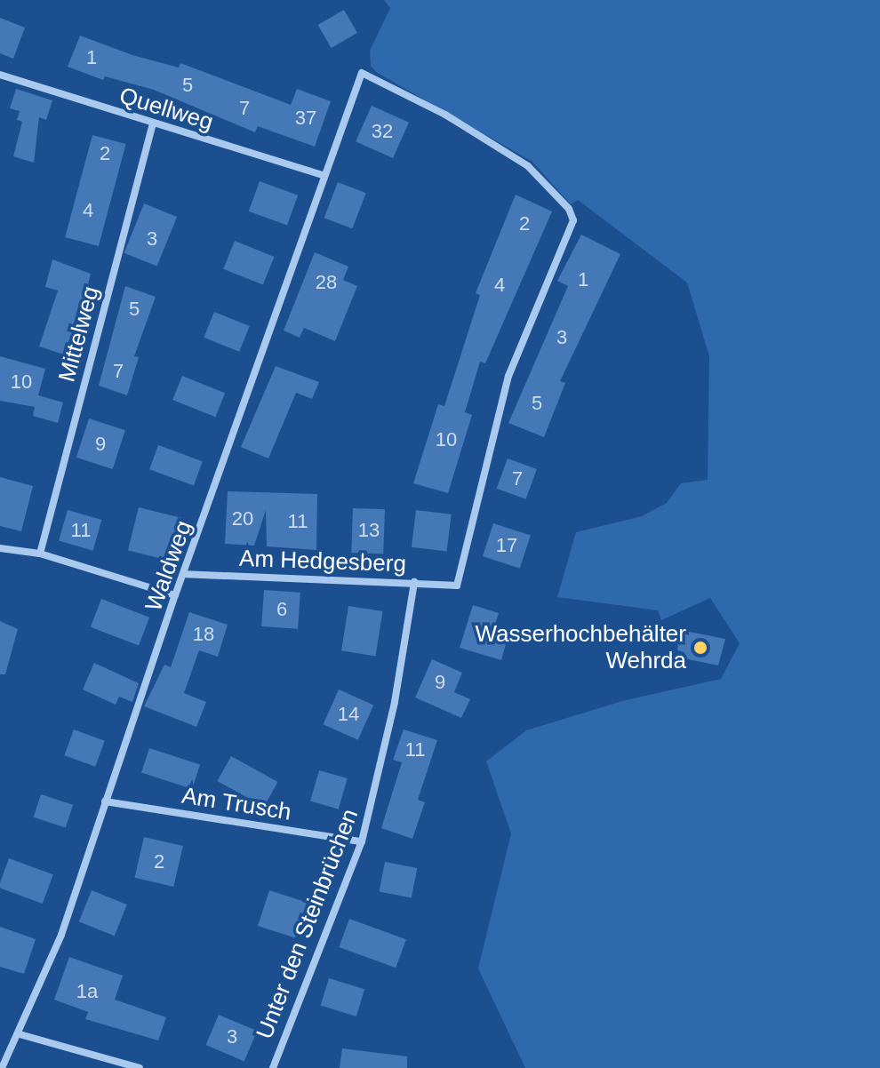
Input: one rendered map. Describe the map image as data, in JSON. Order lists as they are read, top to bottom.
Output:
{
  "streets": {
    "street": [
      "Quellweg",
      "Mittelweg",
      "Am Hedgesberg",
      "Waldweg",
      "Am Trusch",
      "Unter den Steinbrüchen"
    ]
  },
  "crossings": [
    ["Quellweg", "Mittelweg"],
    ["Quellweg", "Waldweg"],
    ["Am Hedgesberg", "Waldweg"],
    ["Am Hedgesberg", "Unter den Steinbrüchen"],
    ["Waldweg", "Am Trusch"],
    ["Am Trusch", "Unter den Steinbrüchen"]
  ],
  "places": ["Wasserhochbehälter Wehrda"],
  "house_numbers": [
    "1",
    "5",
    "7",
    "37",
    "32",
    "2",
    "4",
    "2",
    "3",
    "1",
    "28",
    "4",
    "5",
    "3",
    "7",
    "10",
    "5",
    "10",
    "9",
    "7",
    "20",
    "11",
    "11",
    "13",
    "17",
    "6",
    "18",
    "9",
    "14",
    "11",
    "2",
    "1a",
    "3"
  ]
}
